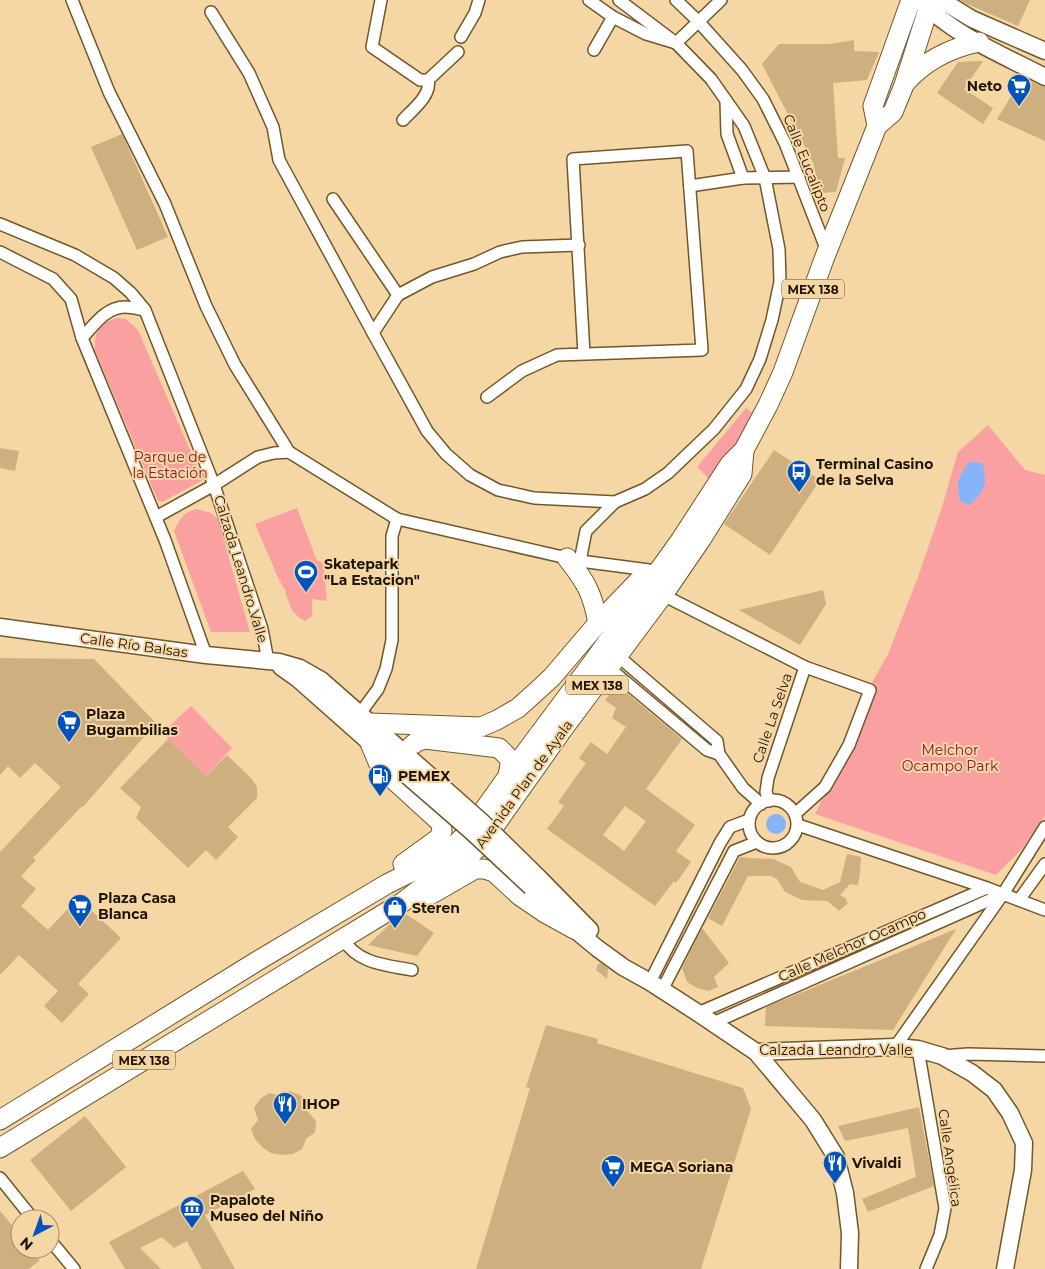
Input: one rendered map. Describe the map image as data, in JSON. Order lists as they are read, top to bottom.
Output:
{
  "streets": {
    "main road": ["MEX 138", "Avenida Plan de Ayala"],
    "street": [
      "Calle Eucalipto",
      "Calzada Leandro Valle",
      "Calle Río Balsas",
      "Calle La Selva",
      "Calle Melchor Ocampo",
      "Calle Angélica"
    ]
  },
  "crossings": [
    ["Calle Eucalipto", "Avenida Plan de Ayala"],
    ["Calzada Leandro Valle", "Calle Río Balsas"],
    ["Calzada Leandro Valle", "Calle Melchor Ocampo"],
    ["Calzada Leandro Valle", "Calle Angélica"]
  ],
  "parks": ["Parque de la Estación", "Melchor Ocampo Park"],
  "places": {
    "supermarket": [
      "Neto",
      "Plaza Bugambilias",
      "Plaza Casa Blanca",
      "MEGA Soriana"
    ],
    "bus stop": ["Terminal Casino de la Selva"],
    "sports": ["Skatepark \"La Estacion\""],
    "fuel station": ["PEMEX"],
    "shop": ["Steren"],
    "restaurant": ["IHOP", "Vivaldi"],
    "museum": ["Papalote Museo del Niño"]
  },
  "north": "bottom left"
}
